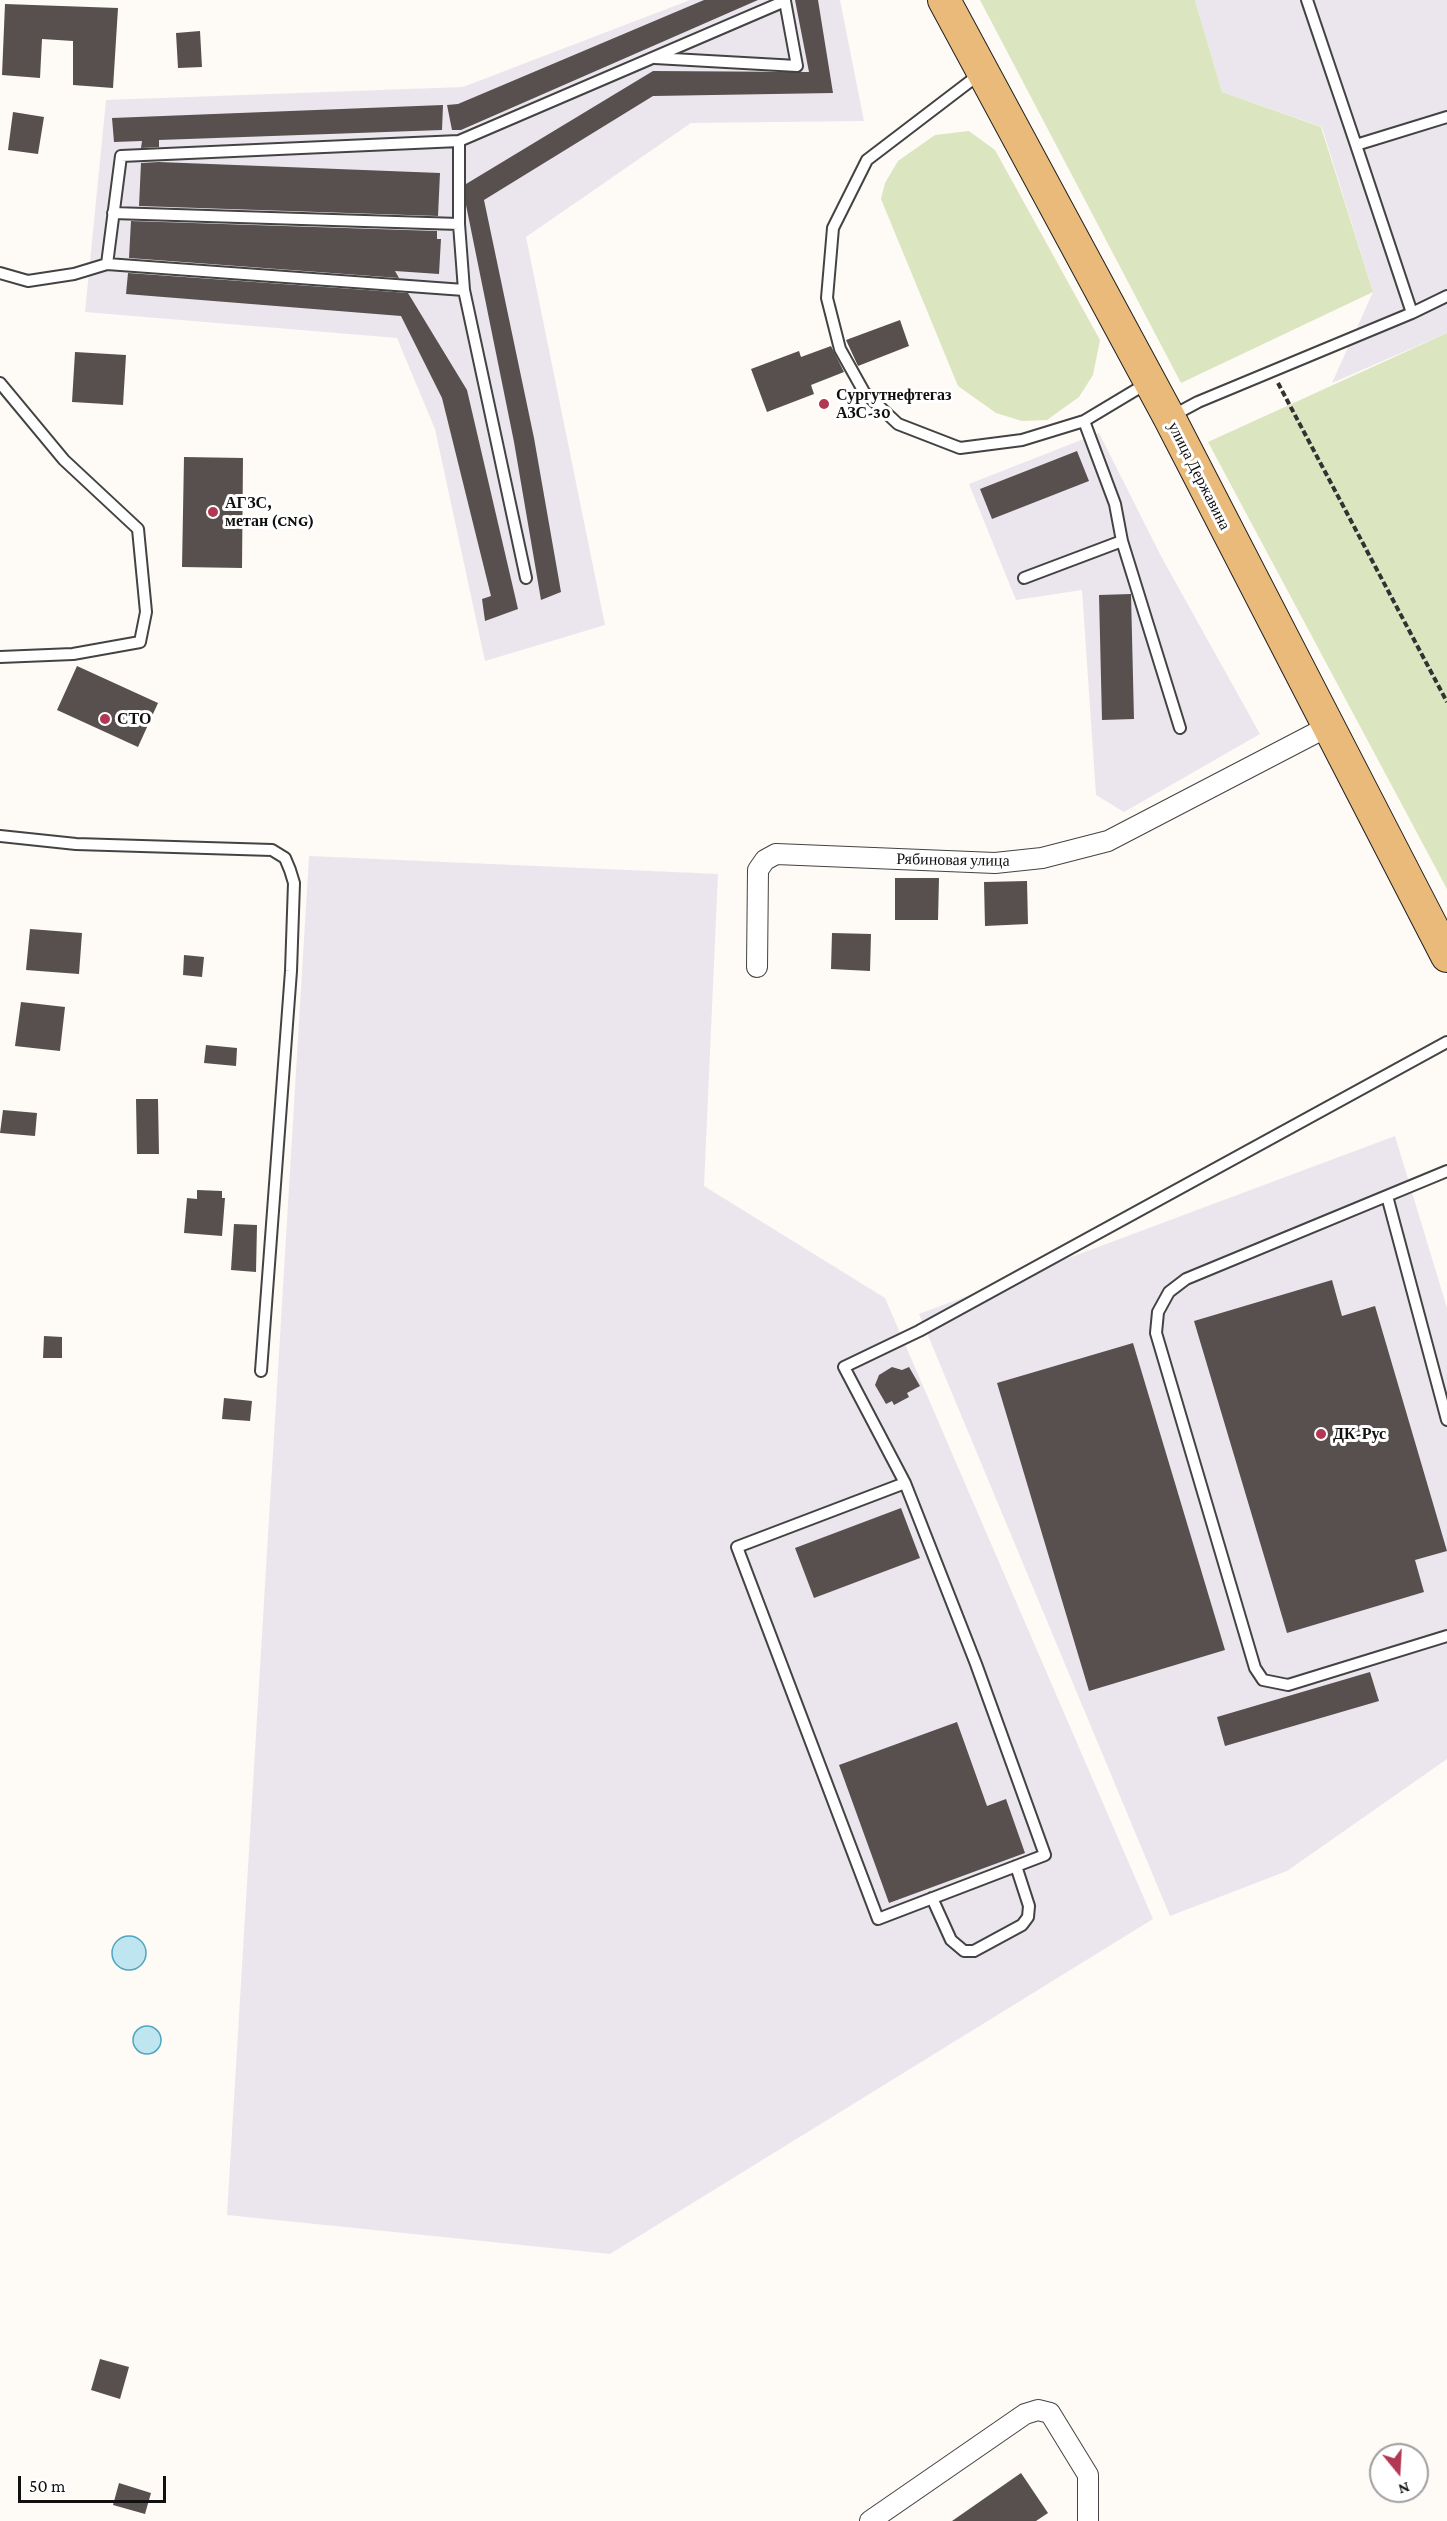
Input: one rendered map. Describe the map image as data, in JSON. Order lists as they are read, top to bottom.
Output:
{
  "streets": {
    "main road": ["улица Державина"],
    "street": ["Рябиновая улица"]
  },
  "crossings": [
    ["улица Державина", "Рябиновая улица"]
  ],
  "places": [
    "Сургутнефтегаз АЗС-30",
    "АГЗС, метан (CNG)",
    "СТО",
    "ДК-Рус"
  ],
  "scale_bar": "50 m",
  "north": "bottom"
}
